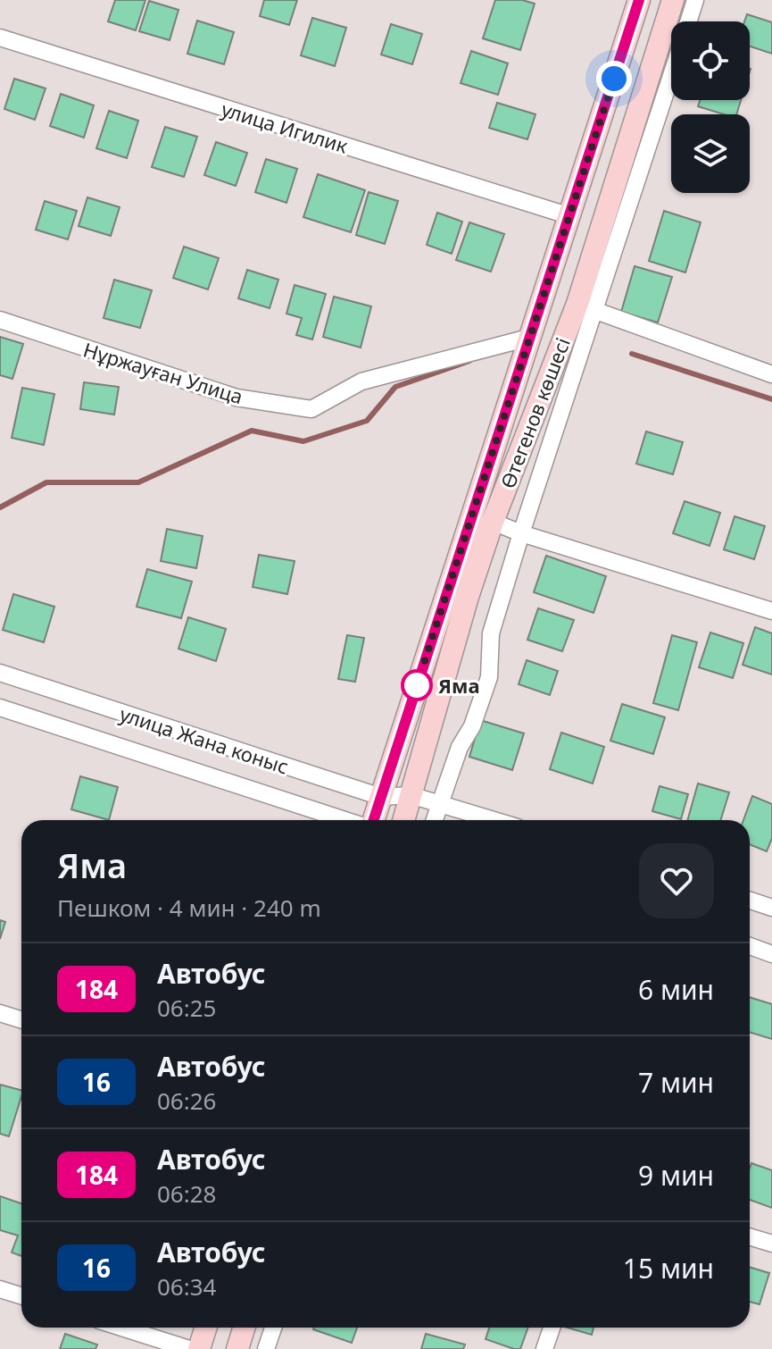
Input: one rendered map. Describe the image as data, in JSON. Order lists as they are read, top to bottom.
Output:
{
  "streets": {
    "main road": ["Өтегенов көшесі"],
    "street": ["улица Игилик", "Нұржауған Улица", "улица Жана коныс"]
  },
  "crossings": [
    ["улица Игилик", "Өтегенов көшесі"],
    ["Нұржауған Улица", "Өтегенов көшесі"],
    ["Өтегенов көшесі", "улица Жана коныс"]
  ],
  "places": ["Яма"],
  "lines": ["bus line 184"],
  "page": {
    "heading": ["Яма", "Пешком · 4 мин · 240 m"],
    "list": [
      {
        "mark": "184",
        "name": "Автобус",
        "note": "06:25",
        "value": "6 мин"
      },
      {
        "mark": "16",
        "name": "Автобус",
        "note": "06:26",
        "value": "7 мин"
      },
      {
        "mark": "184",
        "name": "Автобус",
        "note": "06:28",
        "value": "9 мин"
      },
      {
        "mark": "16",
        "name": "Автобус",
        "note": "06:34",
        "value": "15 мин"
      }
    ]
  }
}
